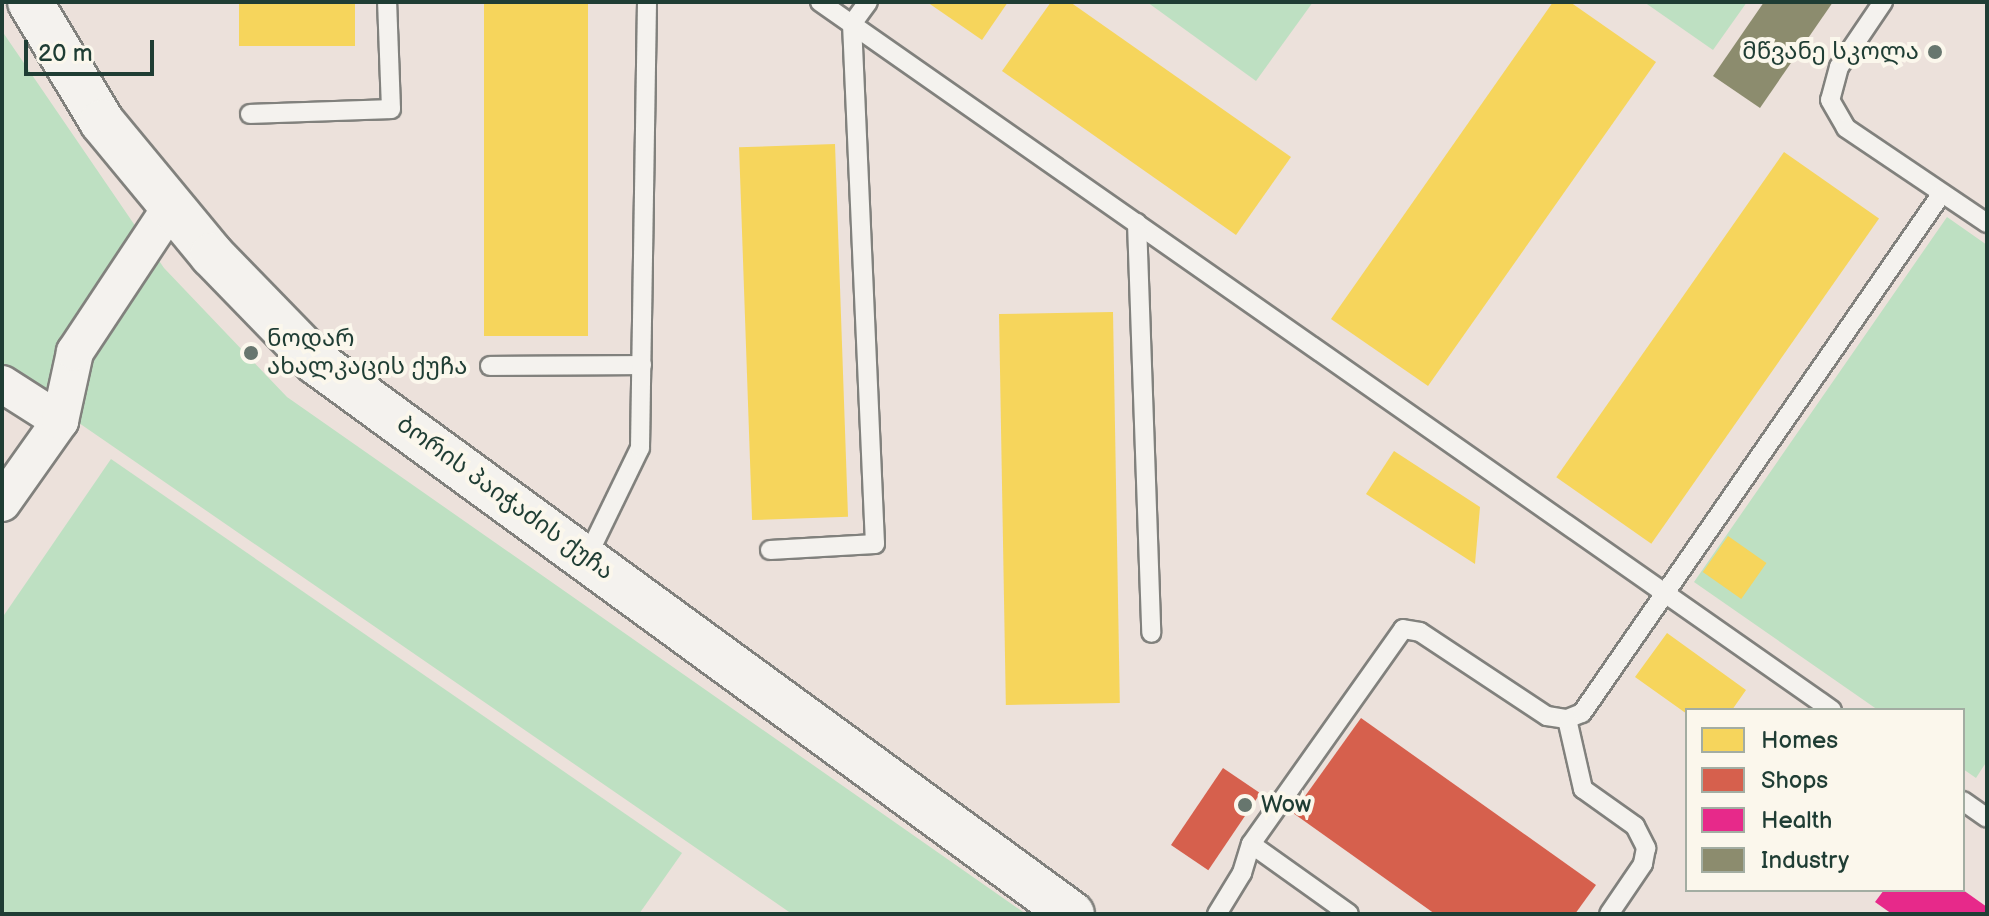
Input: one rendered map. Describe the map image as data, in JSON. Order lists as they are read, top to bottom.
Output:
{
  "streets": {
    "street": ["ბორის პაიჭაძის ქუჩა"]
  },
  "places": ["მწვანე სკოლა", "ნოდარ ახალკაცის ქუჩა", "Wow"],
  "legend": [
    "Homes",
    "Shops",
    "Health",
    "Industry"
  ],
  "scale_bar": "20 m"
}
